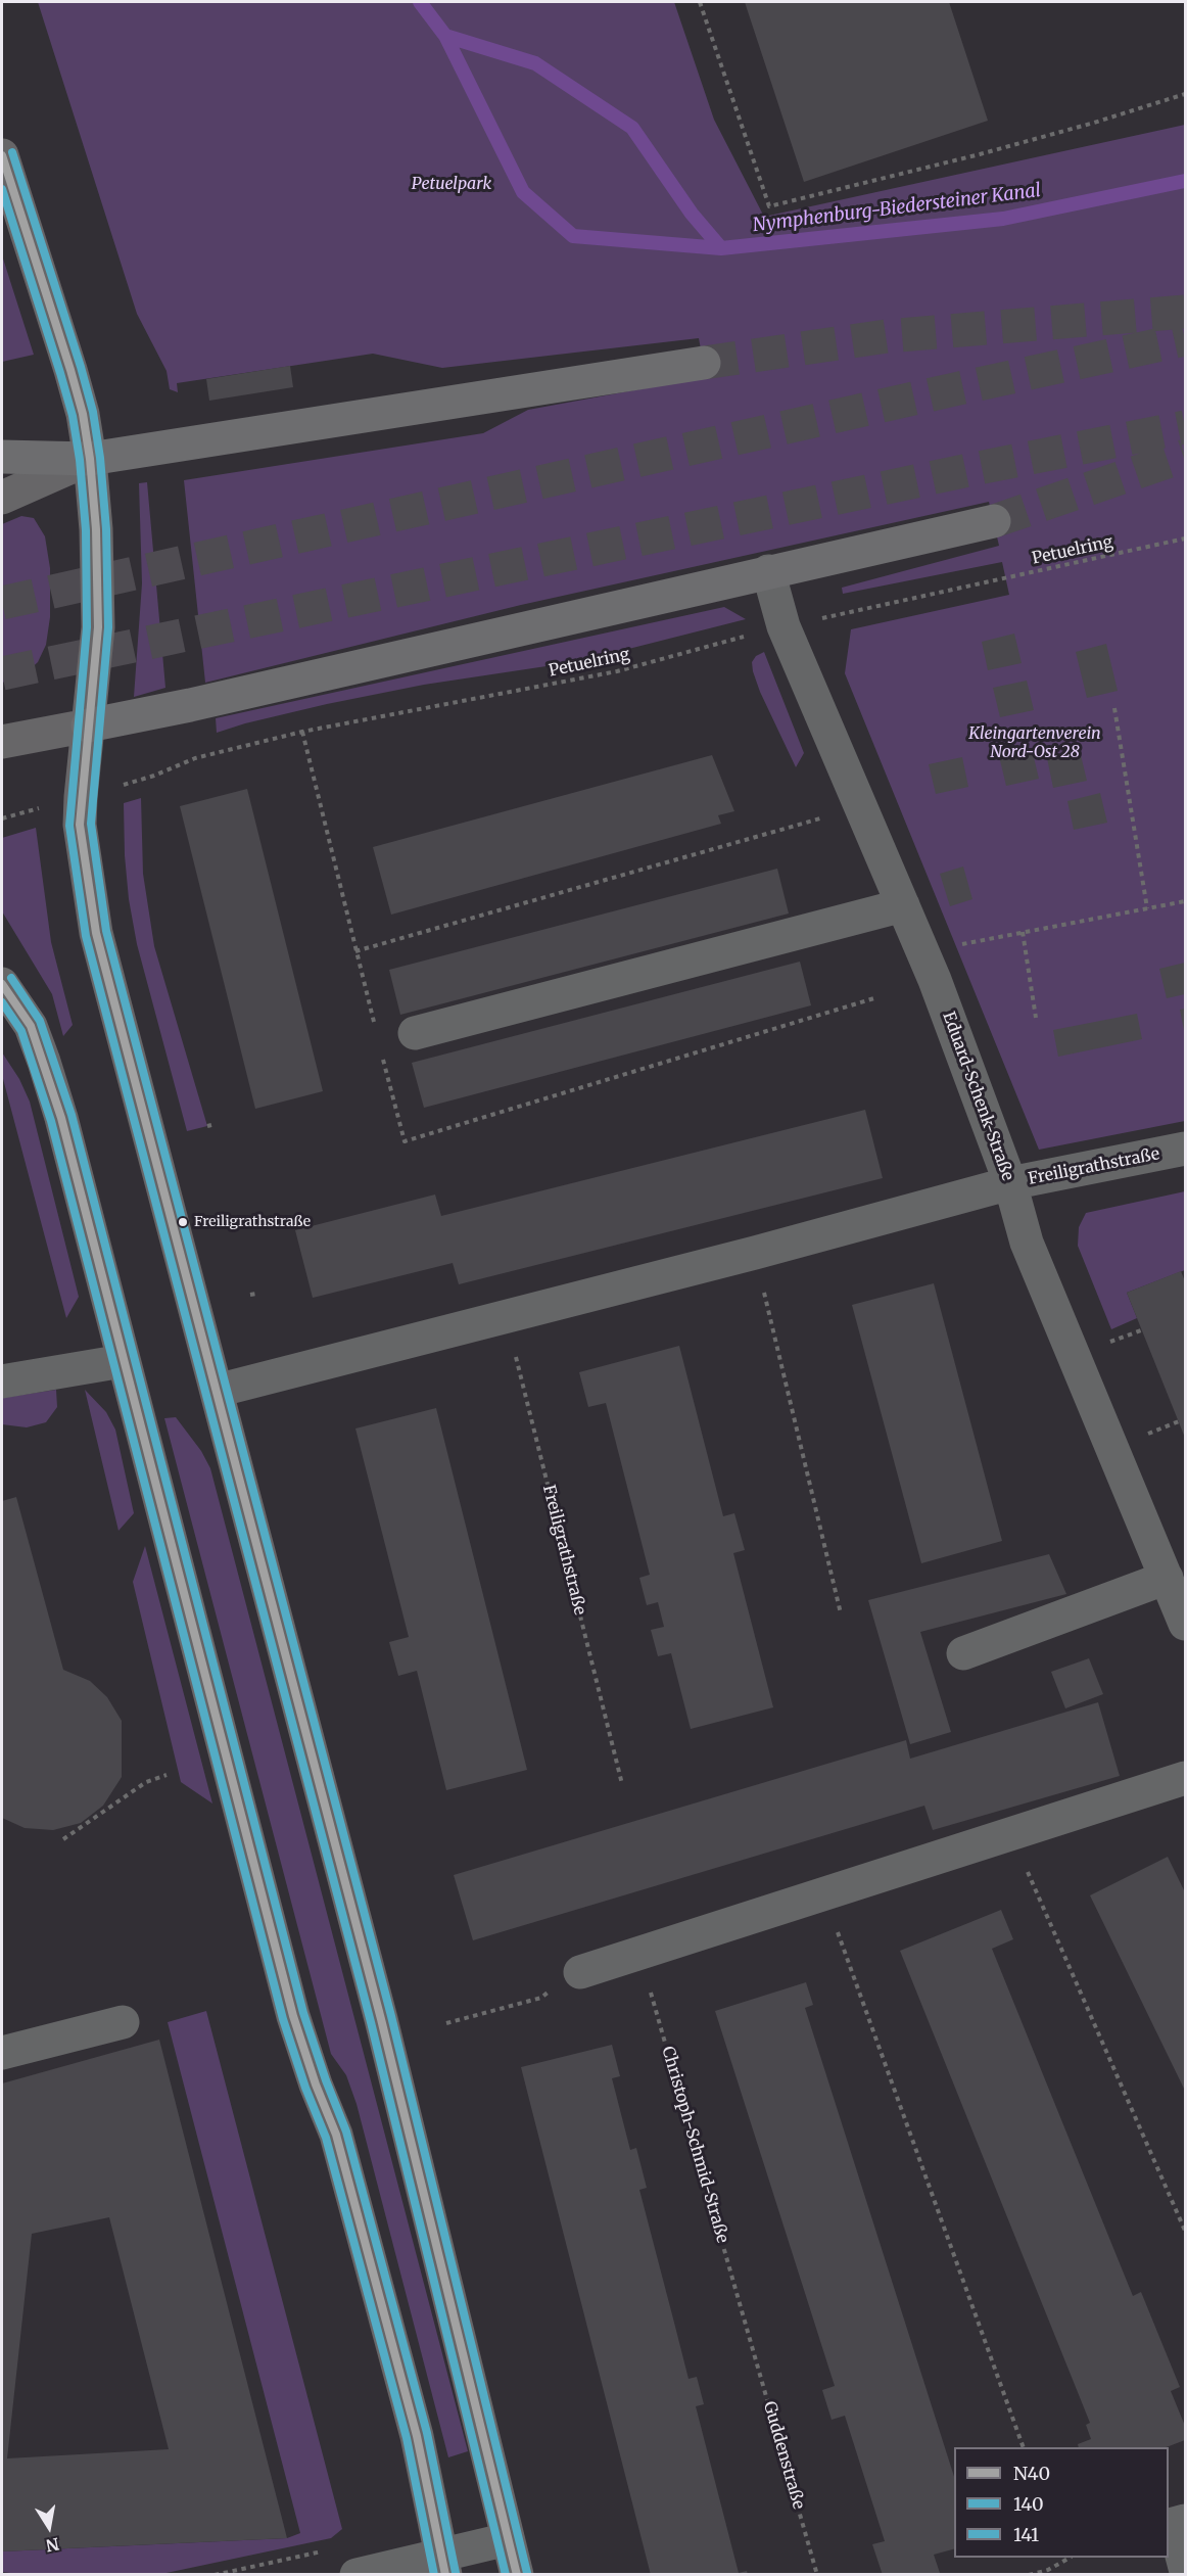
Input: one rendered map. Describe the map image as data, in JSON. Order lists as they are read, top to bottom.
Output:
{
  "streets": {
    "street": ["Eduard-Schenk-Straße", "Freiligrathstraße"],
    "path": ["Petuelring", "Christoph-Schmid-Straße", "Guddenstraße"]
  },
  "crossings": [
    ["Petuelring", "Eduard-Schenk-Straße"],
    ["Eduard-Schenk-Straße", "Freiligrathstraße"],
    ["Christoph-Schmid-Straße", "Guddenstraße"]
  ],
  "water": ["Nymphenburg-Biedersteiner Kanal"],
  "parks": ["Petuelpark", "Kleingartenverein Nord-Ost 28"],
  "places": ["Freiligrathstraße"],
  "lines": ["transit line 141", "transit line N40", "transit line 140"],
  "legend": ["N40", "140", "141"],
  "north": "bottom"
}
